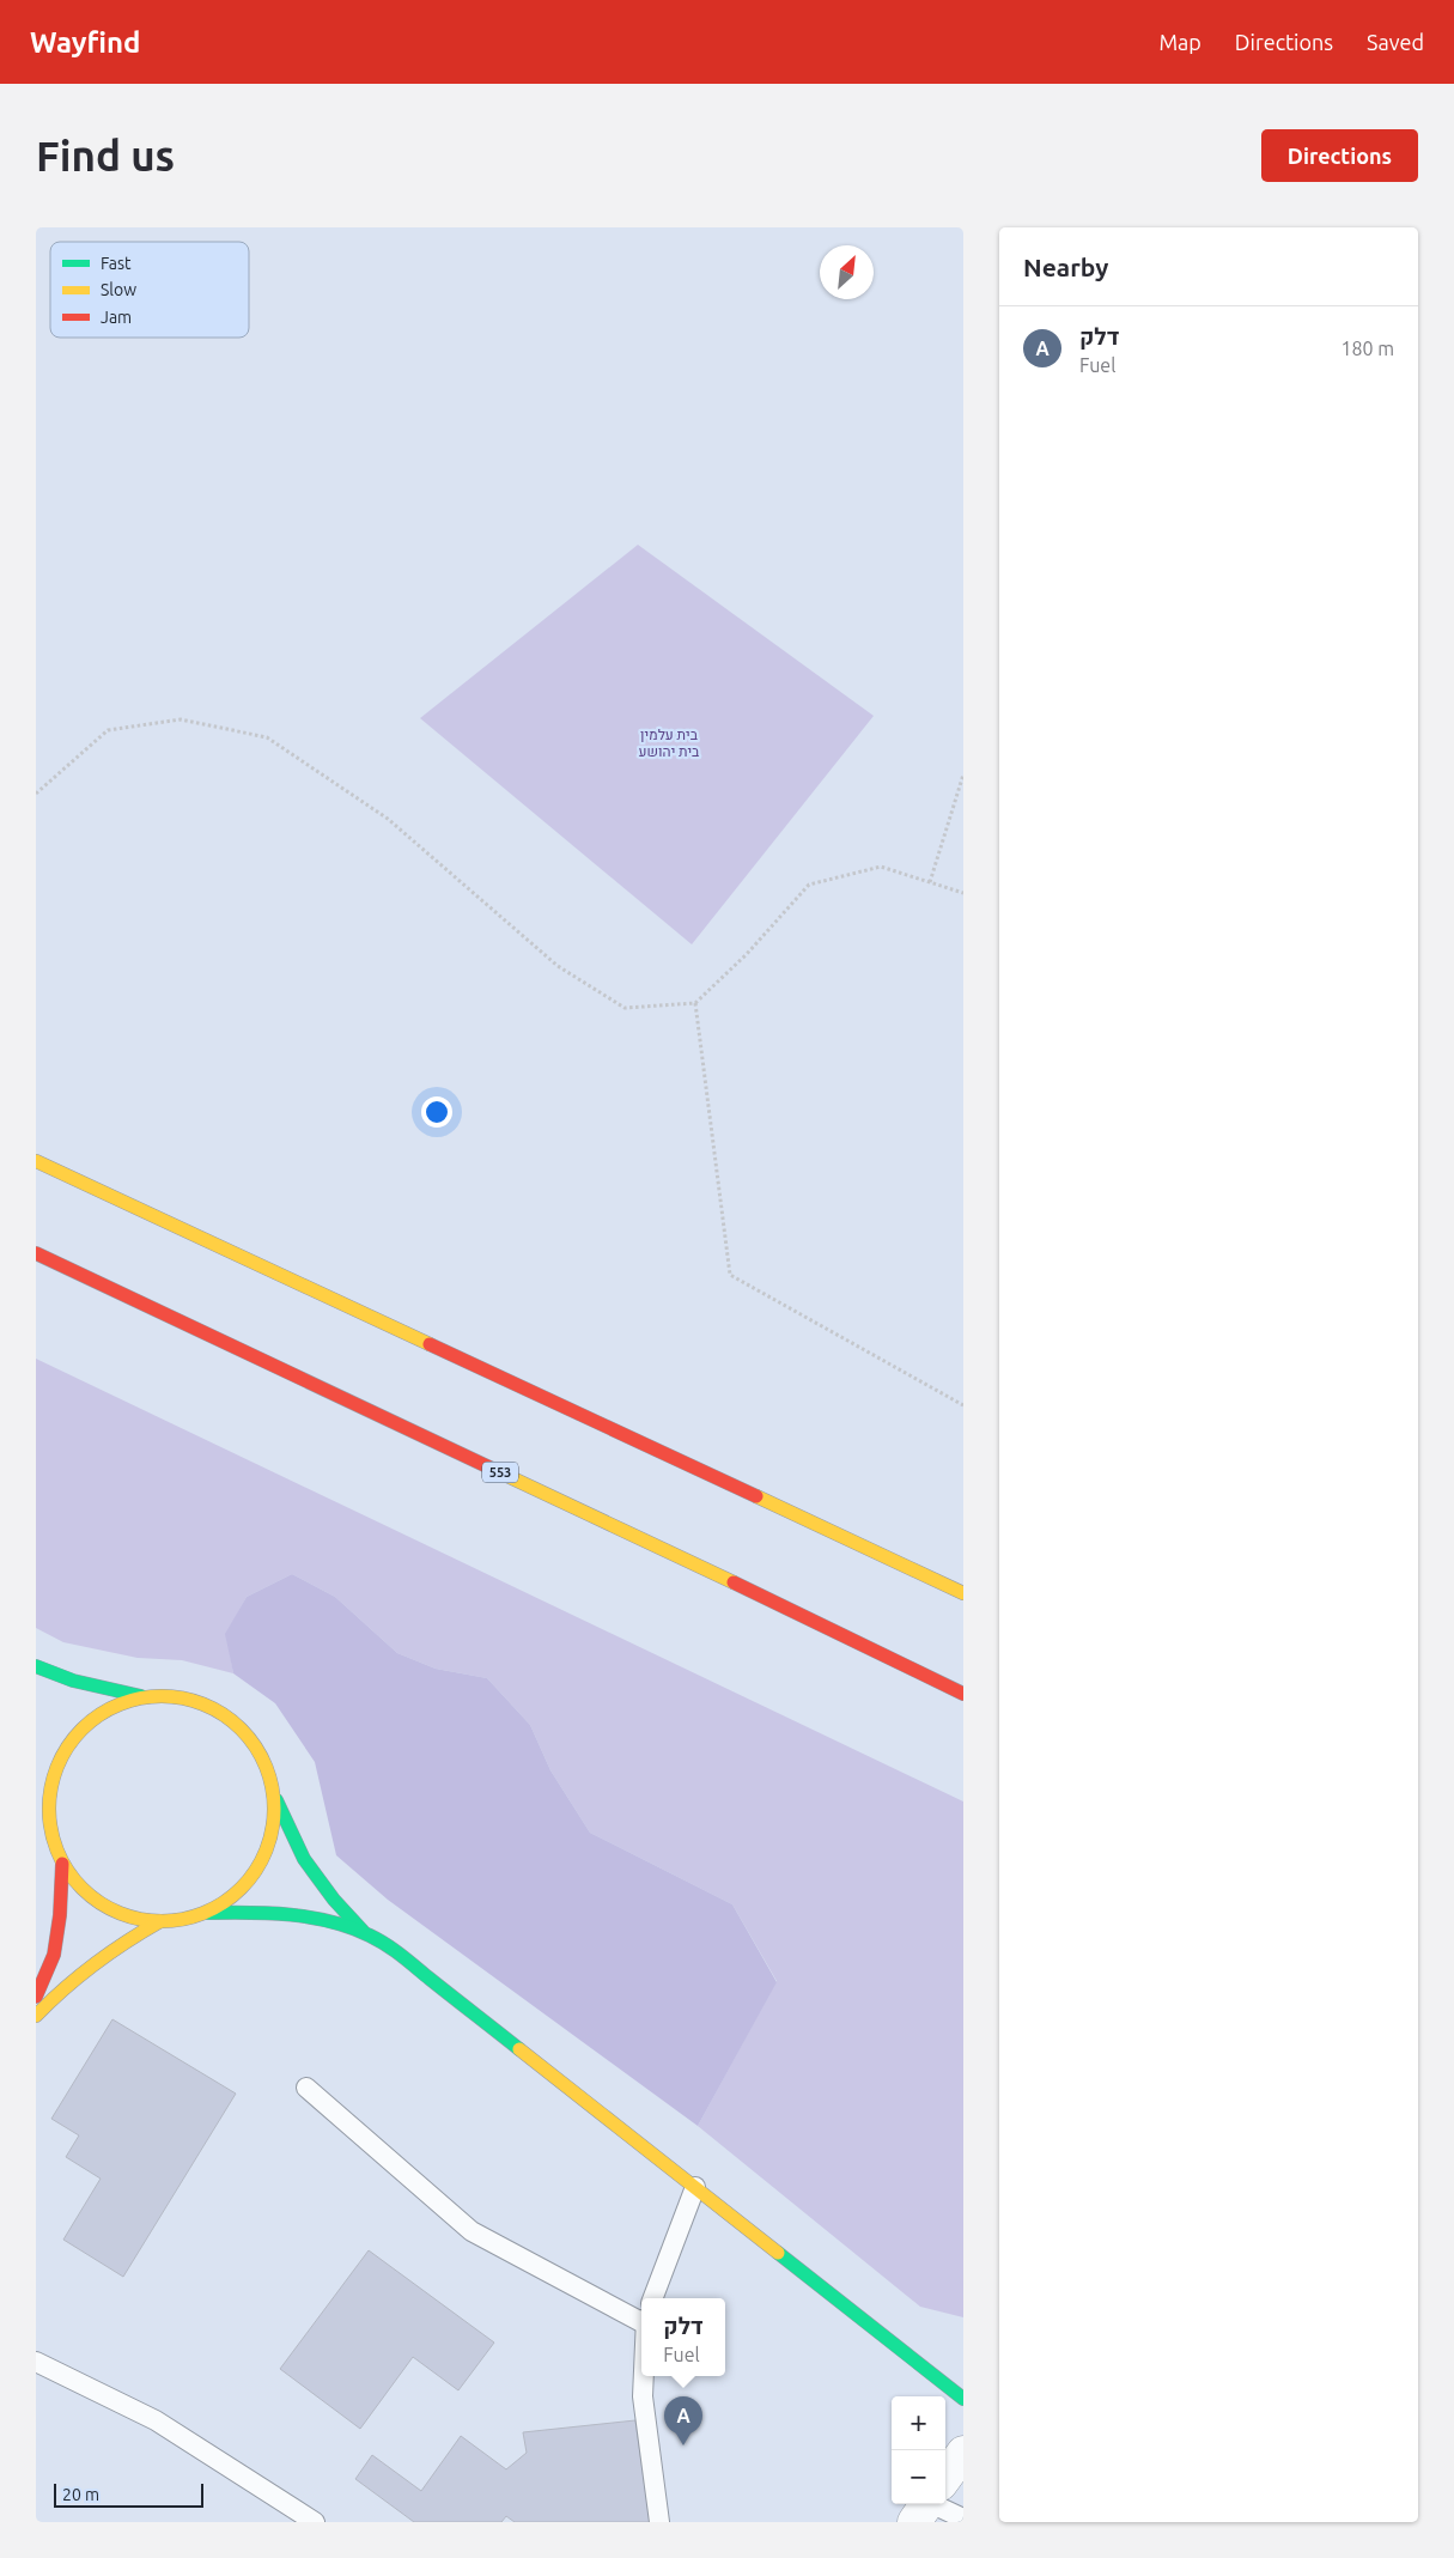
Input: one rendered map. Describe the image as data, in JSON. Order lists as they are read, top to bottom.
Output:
{
  "streets": {
    "street": ["553"]
  },
  "parks": ["בית עלמין בית יהושע"],
  "legend": ["Fast", "Slow", "Jam"],
  "scale_bar": "20 m",
  "north": "top right",
  "page": {
    "header": "Wayfind",
    "nav": ["Map", "Directions", "Saved"],
    "buttons": "Directions",
    "title": "Find us",
    "heading": "Nearby",
    "list": [
      {
        "mark": "A",
        "name": "דלק",
        "note": "Fuel",
        "value": "180 m"
      }
    ],
    "popup": ["דלק", "Fuel"],
    "map_buttons": ["+", "−"],
    "pins": "A",
    "scale": "20 m"
  }
}
